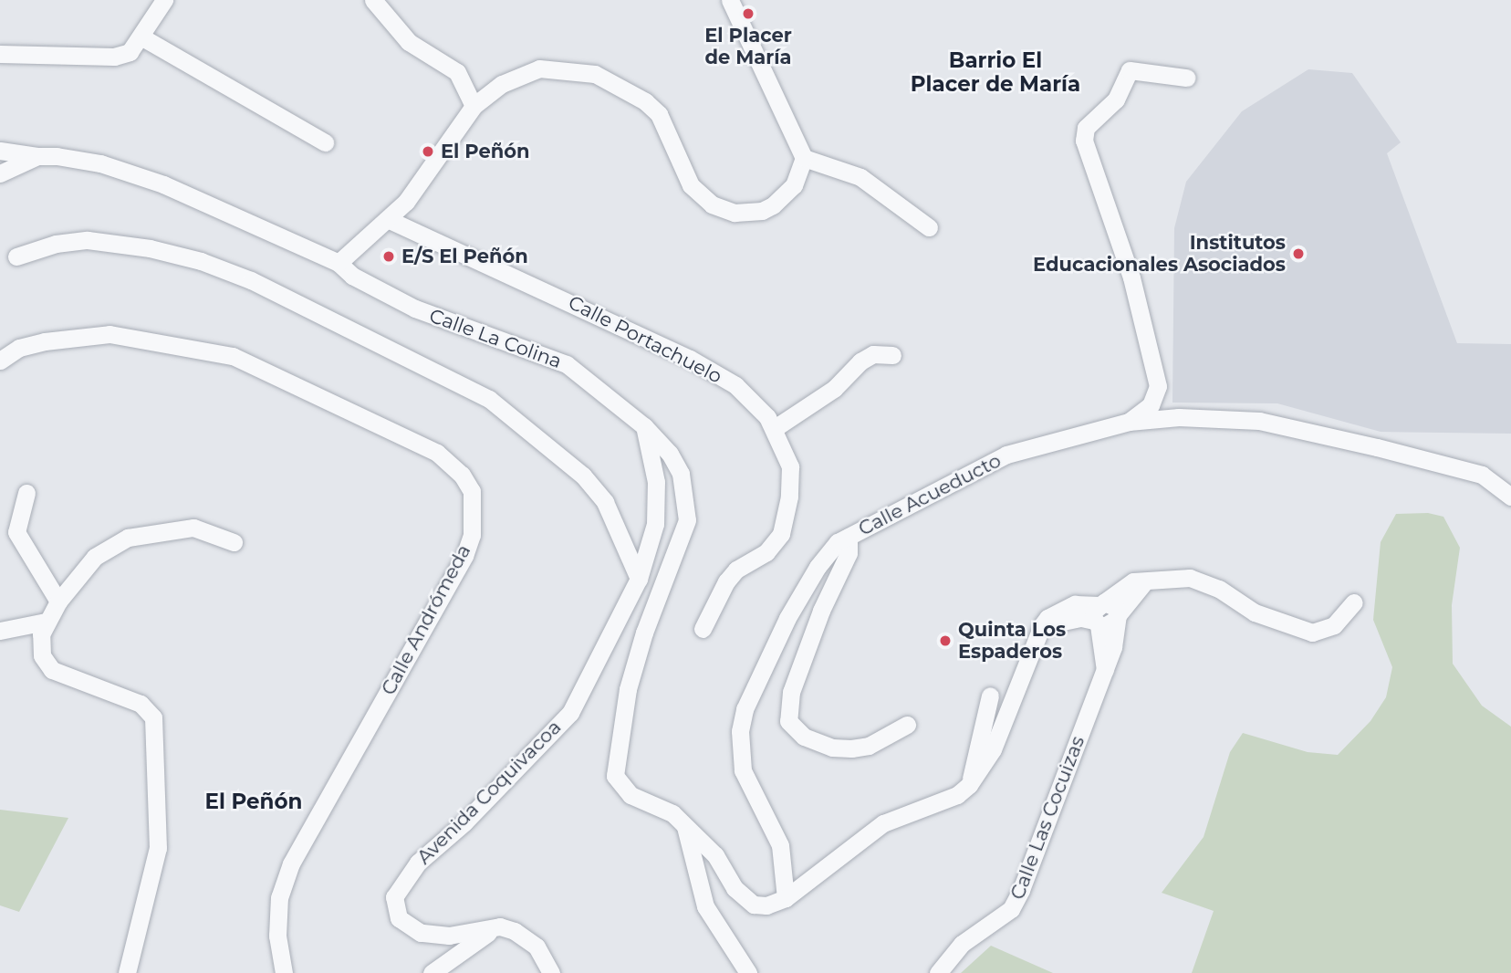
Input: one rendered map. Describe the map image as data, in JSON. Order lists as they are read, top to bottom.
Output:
{
  "streets": {
    "street": [
      "Calle La Colina",
      "Calle Portachuelo",
      "Calle Acueducto",
      "Calle Andrómeda",
      "Avenida Coquivacoa",
      "Calle Las Cocuizas"
    ]
  },
  "crossings": [
    ["Calle La Colina", "Avenida Coquivacoa"]
  ],
  "districts": ["Barrio El Placer de María", "El Peñón"],
  "places": [
    "El Placer de María",
    "El Peñón",
    "Institutos Educacionales Asociados",
    "E/S El Peñón",
    "Quinta Los Espaderos"
  ]
}
